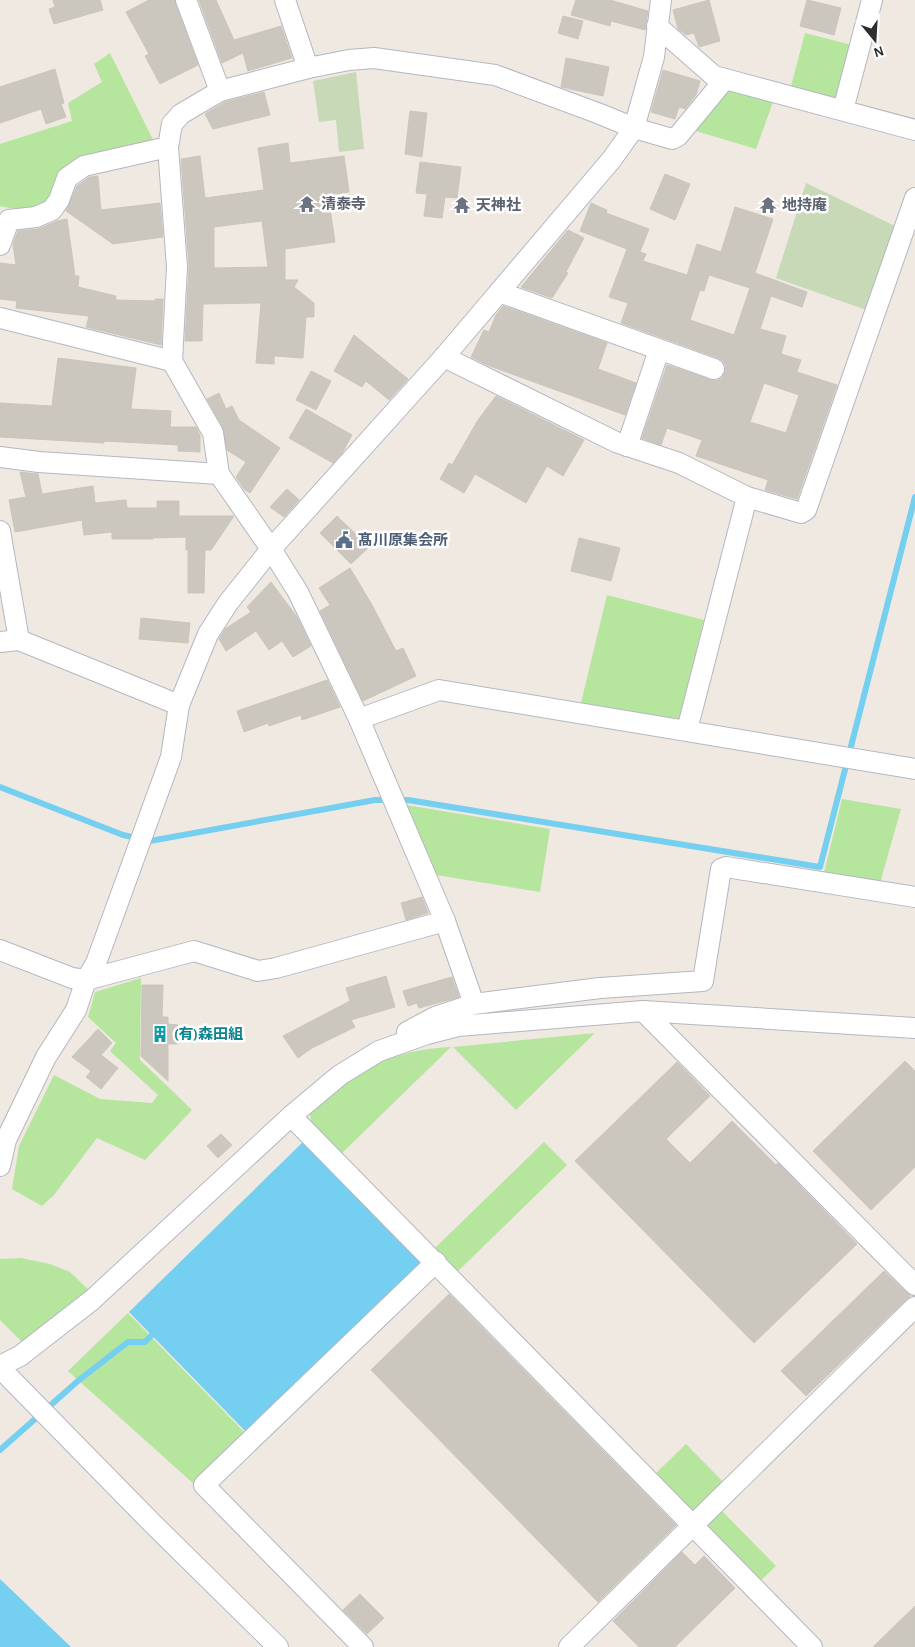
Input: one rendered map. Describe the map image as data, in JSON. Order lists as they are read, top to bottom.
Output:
{
  "places": {
    "temple": ["清泰寺", "天神社", "地持庵"],
    "public building": ["髙川原集会所"],
    "building": ["(有)森田組"]
  },
  "north": "bottom"
}
